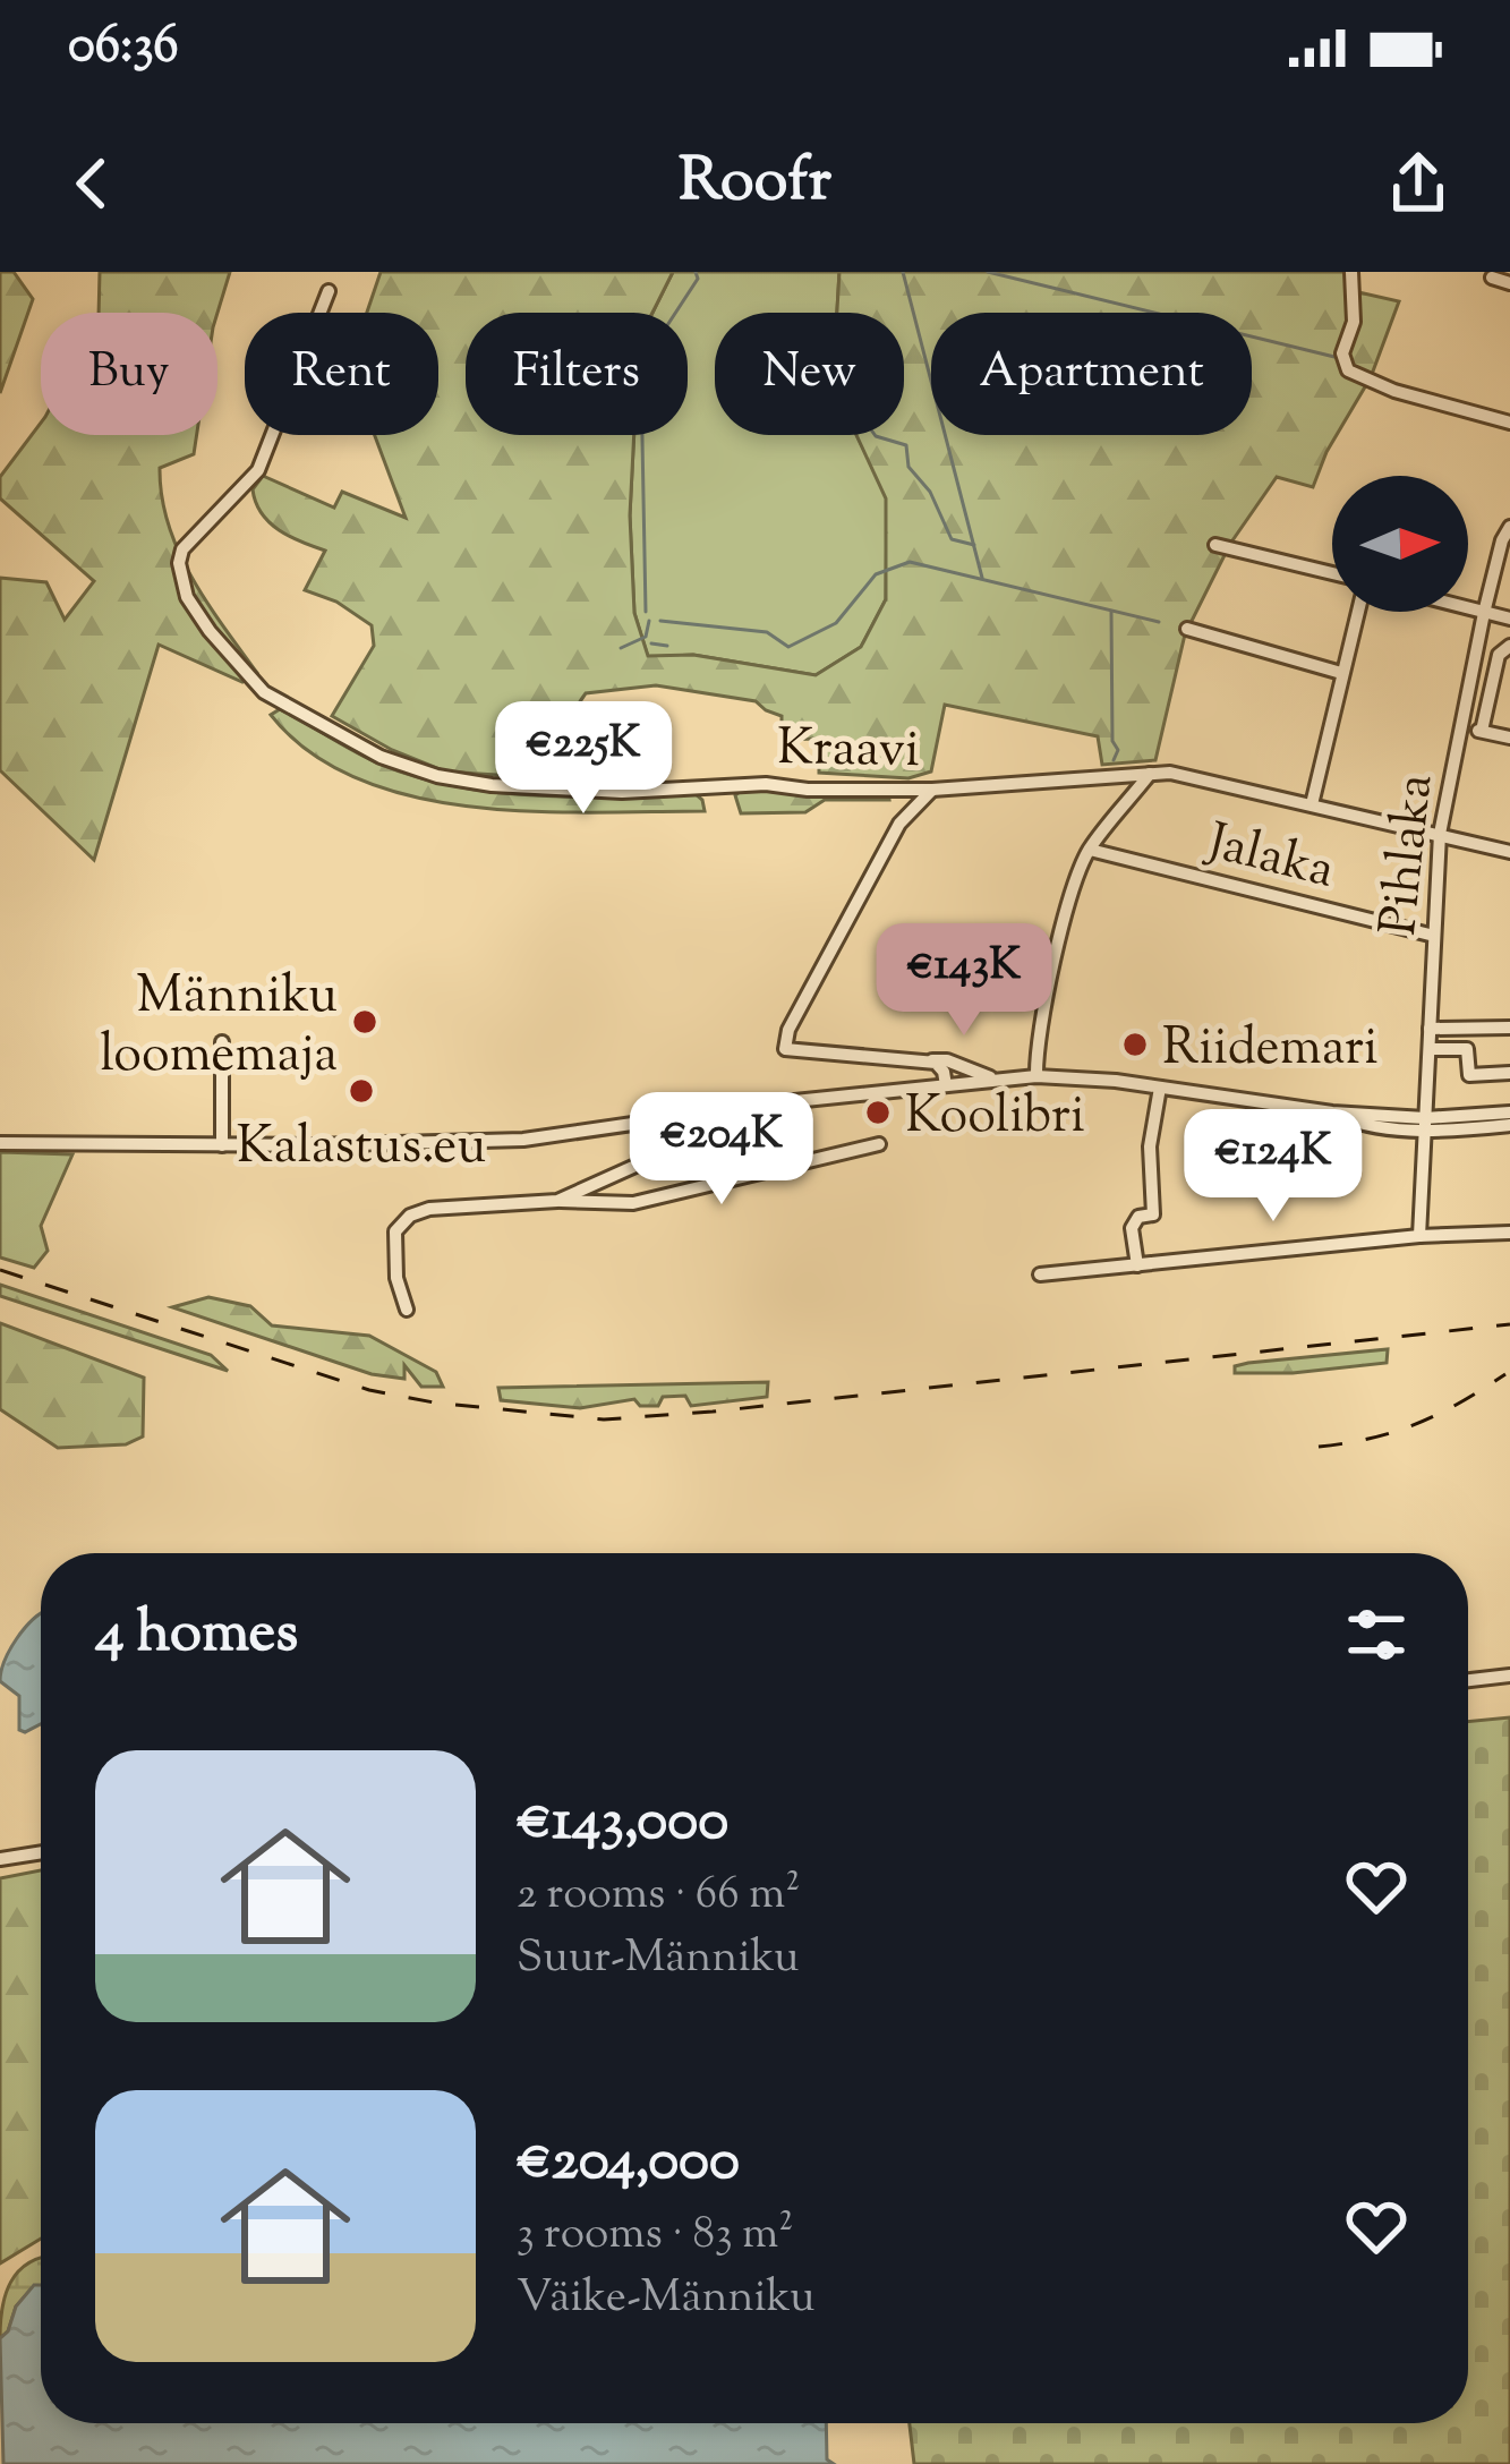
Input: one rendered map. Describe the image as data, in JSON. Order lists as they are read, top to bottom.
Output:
{
  "streets": {
    "street": ["Kraavi", "Jalaka", "Pihlaka"]
  },
  "crossings": [
    ["Kraavi", "Pihlaka"],
    ["Jalaka", "Pihlaka"]
  ],
  "places": [
    "Männiku loomemaja",
    "Riidemari",
    "Kalastus.eu",
    "Koolibri"
  ],
  "north": "right",
  "page": {
    "status": "06:36",
    "header": "Roofr",
    "chip": [
      "Buy",
      "Rent",
      "Filters",
      "New",
      "Apartment"
    ],
    "price": [
      "€225K",
      "€143K",
      "€204K",
      "€124K"
    ],
    "heading": "4 homes",
    "list": [
      {
        "name": "€143,000",
        "note": "2 rooms · 66 m² · Suur-Männiku"
      },
      {
        "name": "€204,000",
        "note": "3 rooms · 83 m² · Väike-Männiku"
      }
    ]
  }
}
